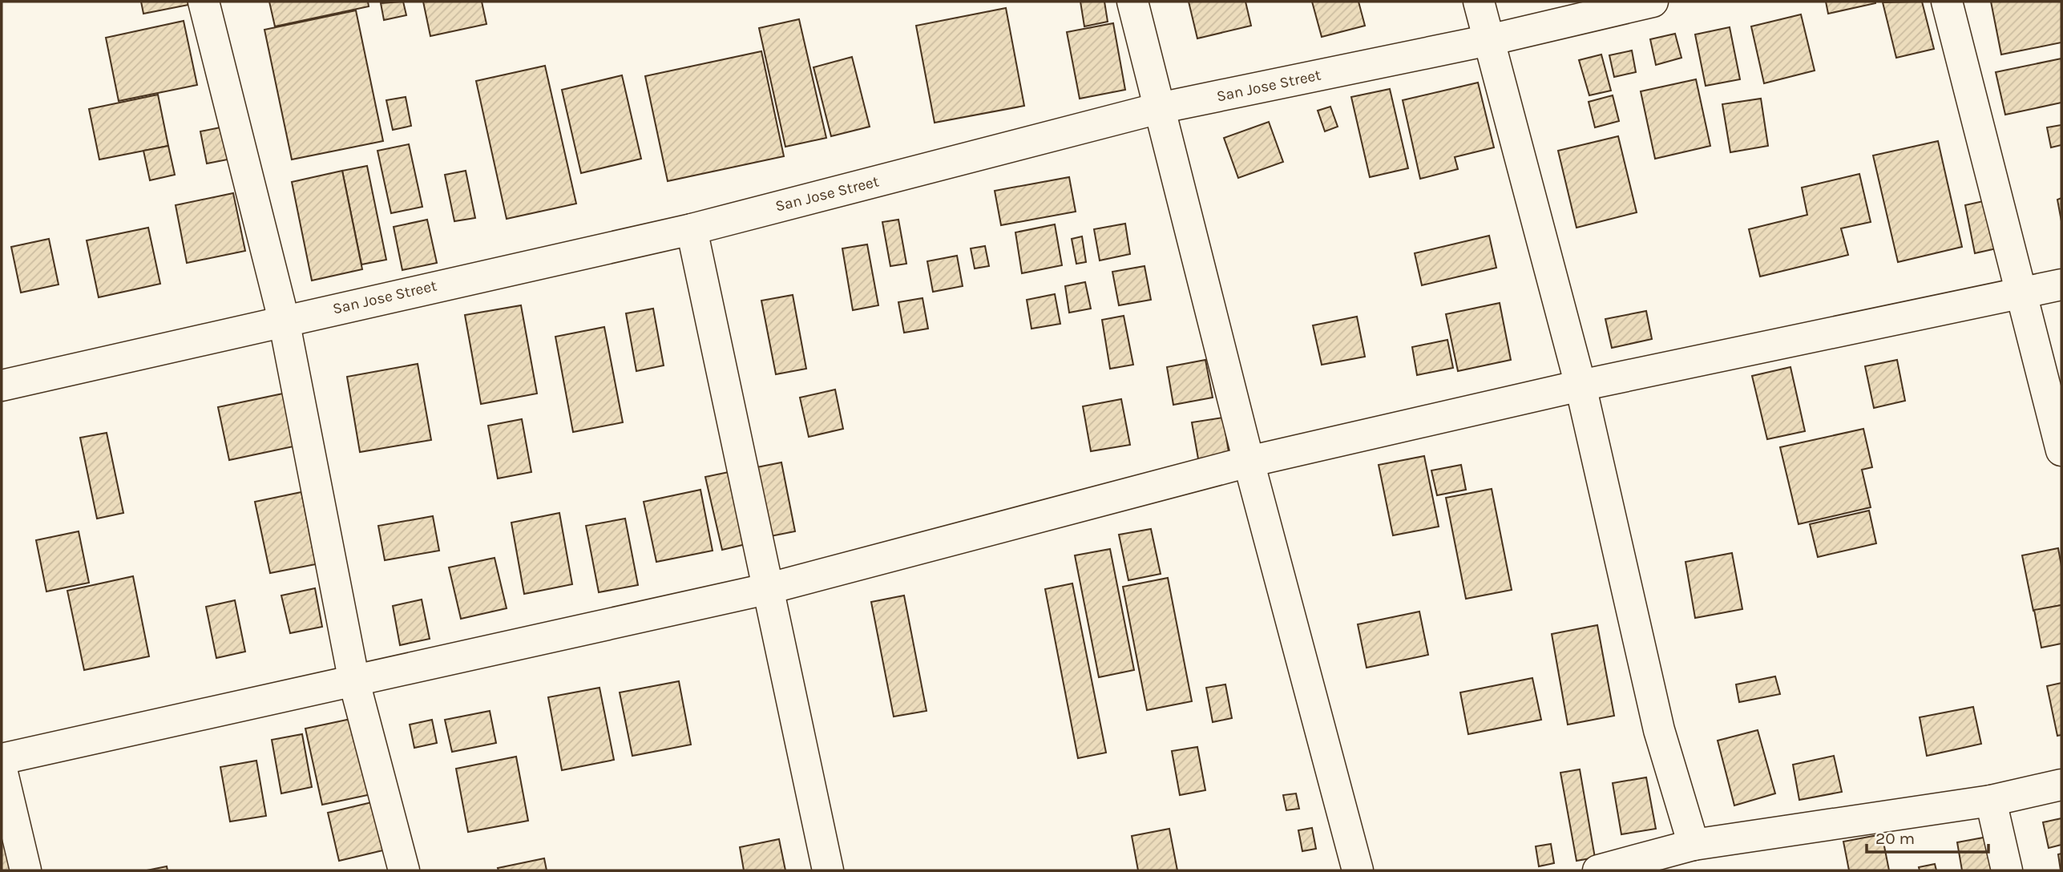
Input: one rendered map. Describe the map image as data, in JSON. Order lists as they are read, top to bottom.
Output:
{
  "streets": {
    "street": ["San Jose Street"]
  },
  "scale_bar": "20 m"
}
